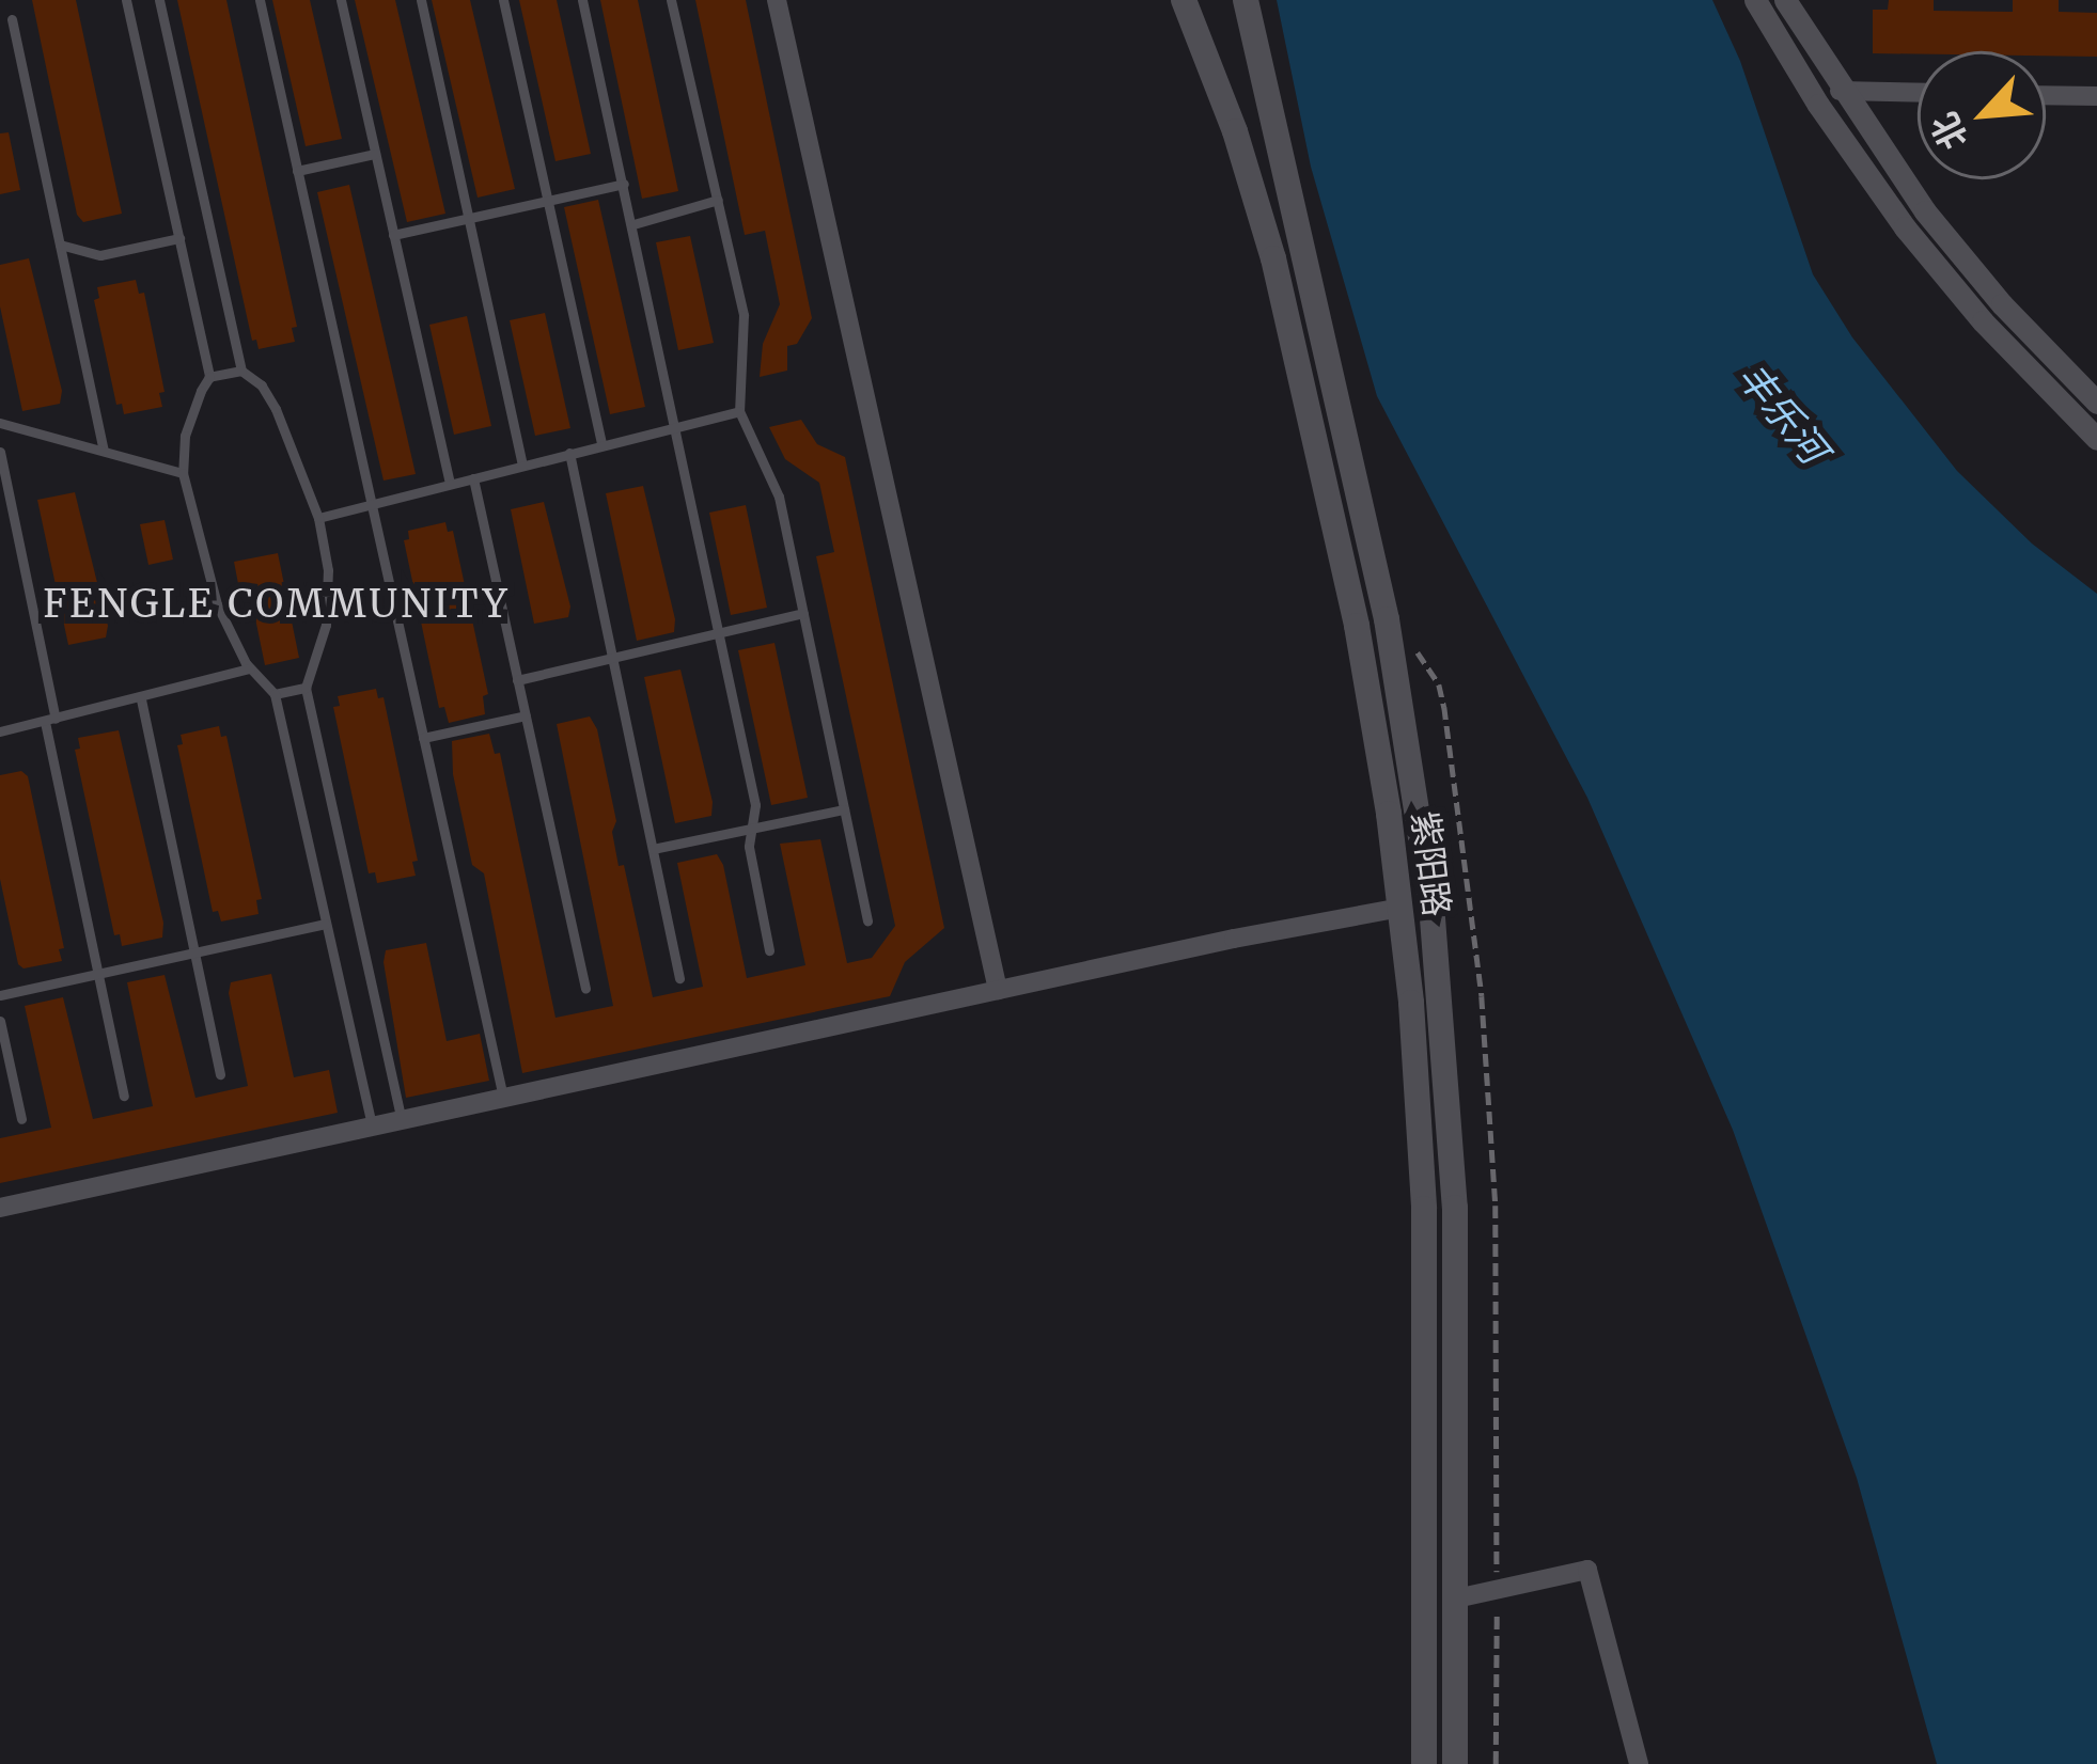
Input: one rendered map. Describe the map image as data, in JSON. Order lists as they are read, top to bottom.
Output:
{
  "streets": {
    "main road": ["紫阳路"]
  },
  "districts": ["FENGLE COMMUNITY"],
  "water": ["丰乐河"],
  "north": "bottom left"
}
